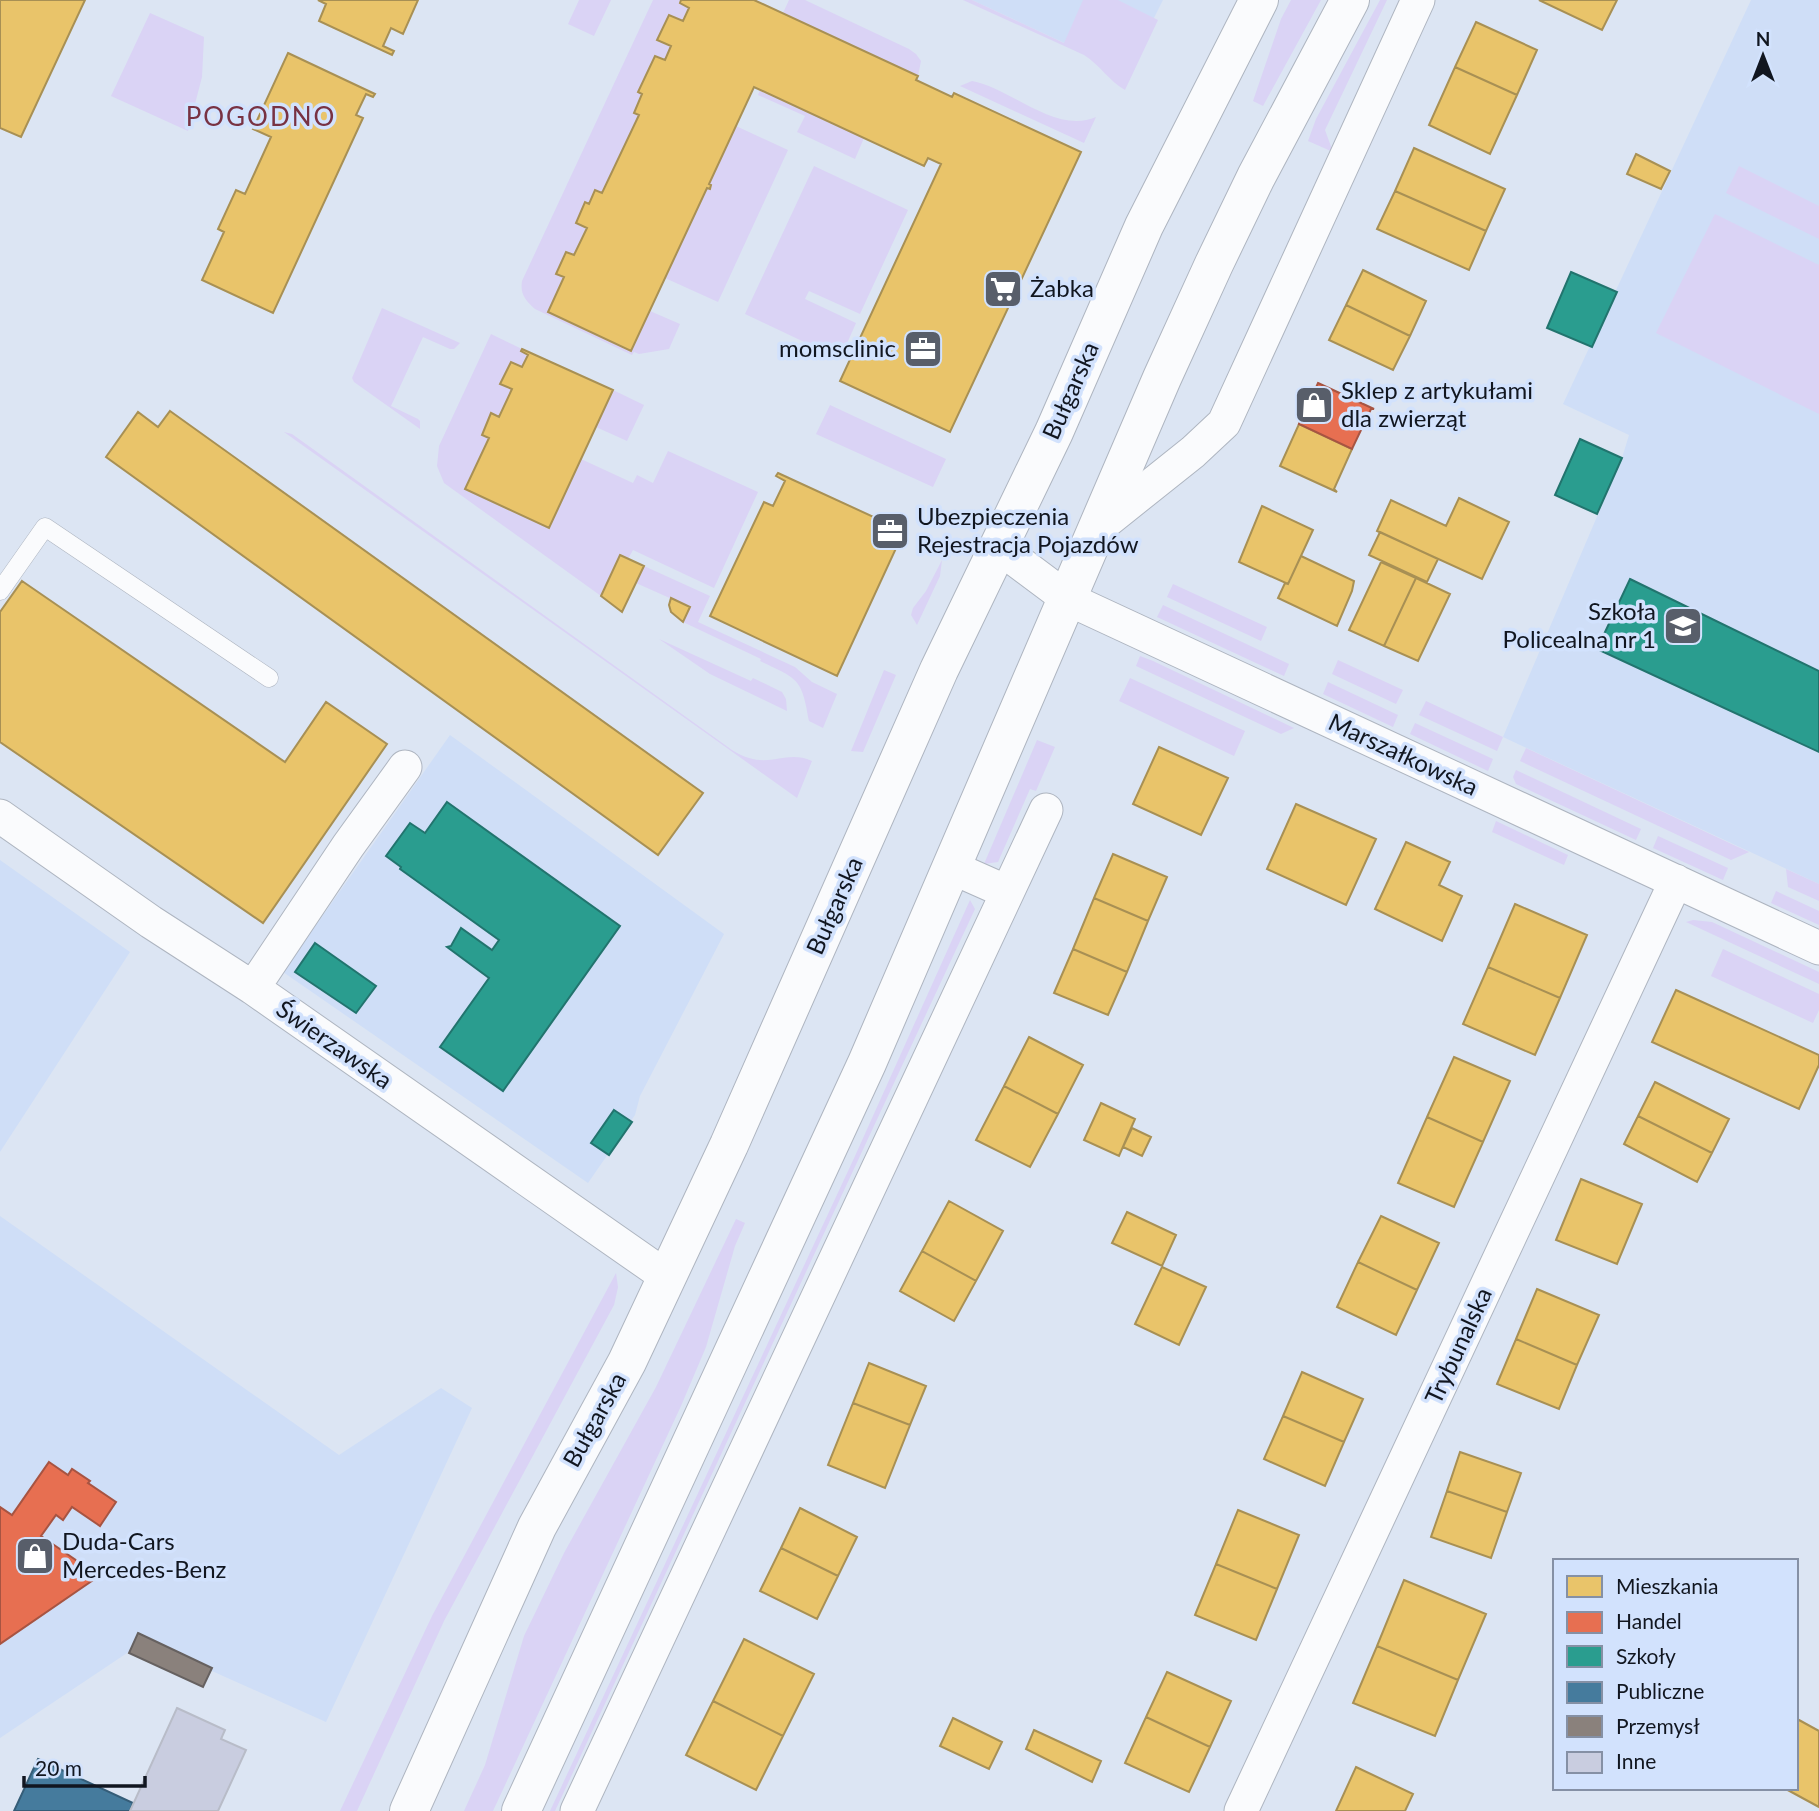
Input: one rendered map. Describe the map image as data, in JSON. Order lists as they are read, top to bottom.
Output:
{
  "streets": {
    "street": [
      "Bułgarska",
      "Marszałkowska",
      "Świerzawska",
      "Trybunalska"
    ]
  },
  "crossings": [
    ["Bułgarska", "Marszałkowska"],
    ["Bułgarska", "Świerzawska"],
    ["Marszałkowska", "Trybunalska"]
  ],
  "districts": ["POGODNO"],
  "places": {
    "supermarket": ["Żabka"],
    "office": ["momsclinic", "Ubezpieczenia Rejestracja Pojazdów"],
    "shop": ["Sklep z artykułami dla zwierząt", "Duda-Cars Mercedes-Benz"],
    "school or university": ["Szkoła Policealna nr 1"]
  },
  "legend": [
    "Mieszkania",
    "Handel",
    "Szkoły",
    "Publiczne",
    "Przemysł",
    "Inne"
  ],
  "scale_bar": "20 m",
  "north": "top"
}
